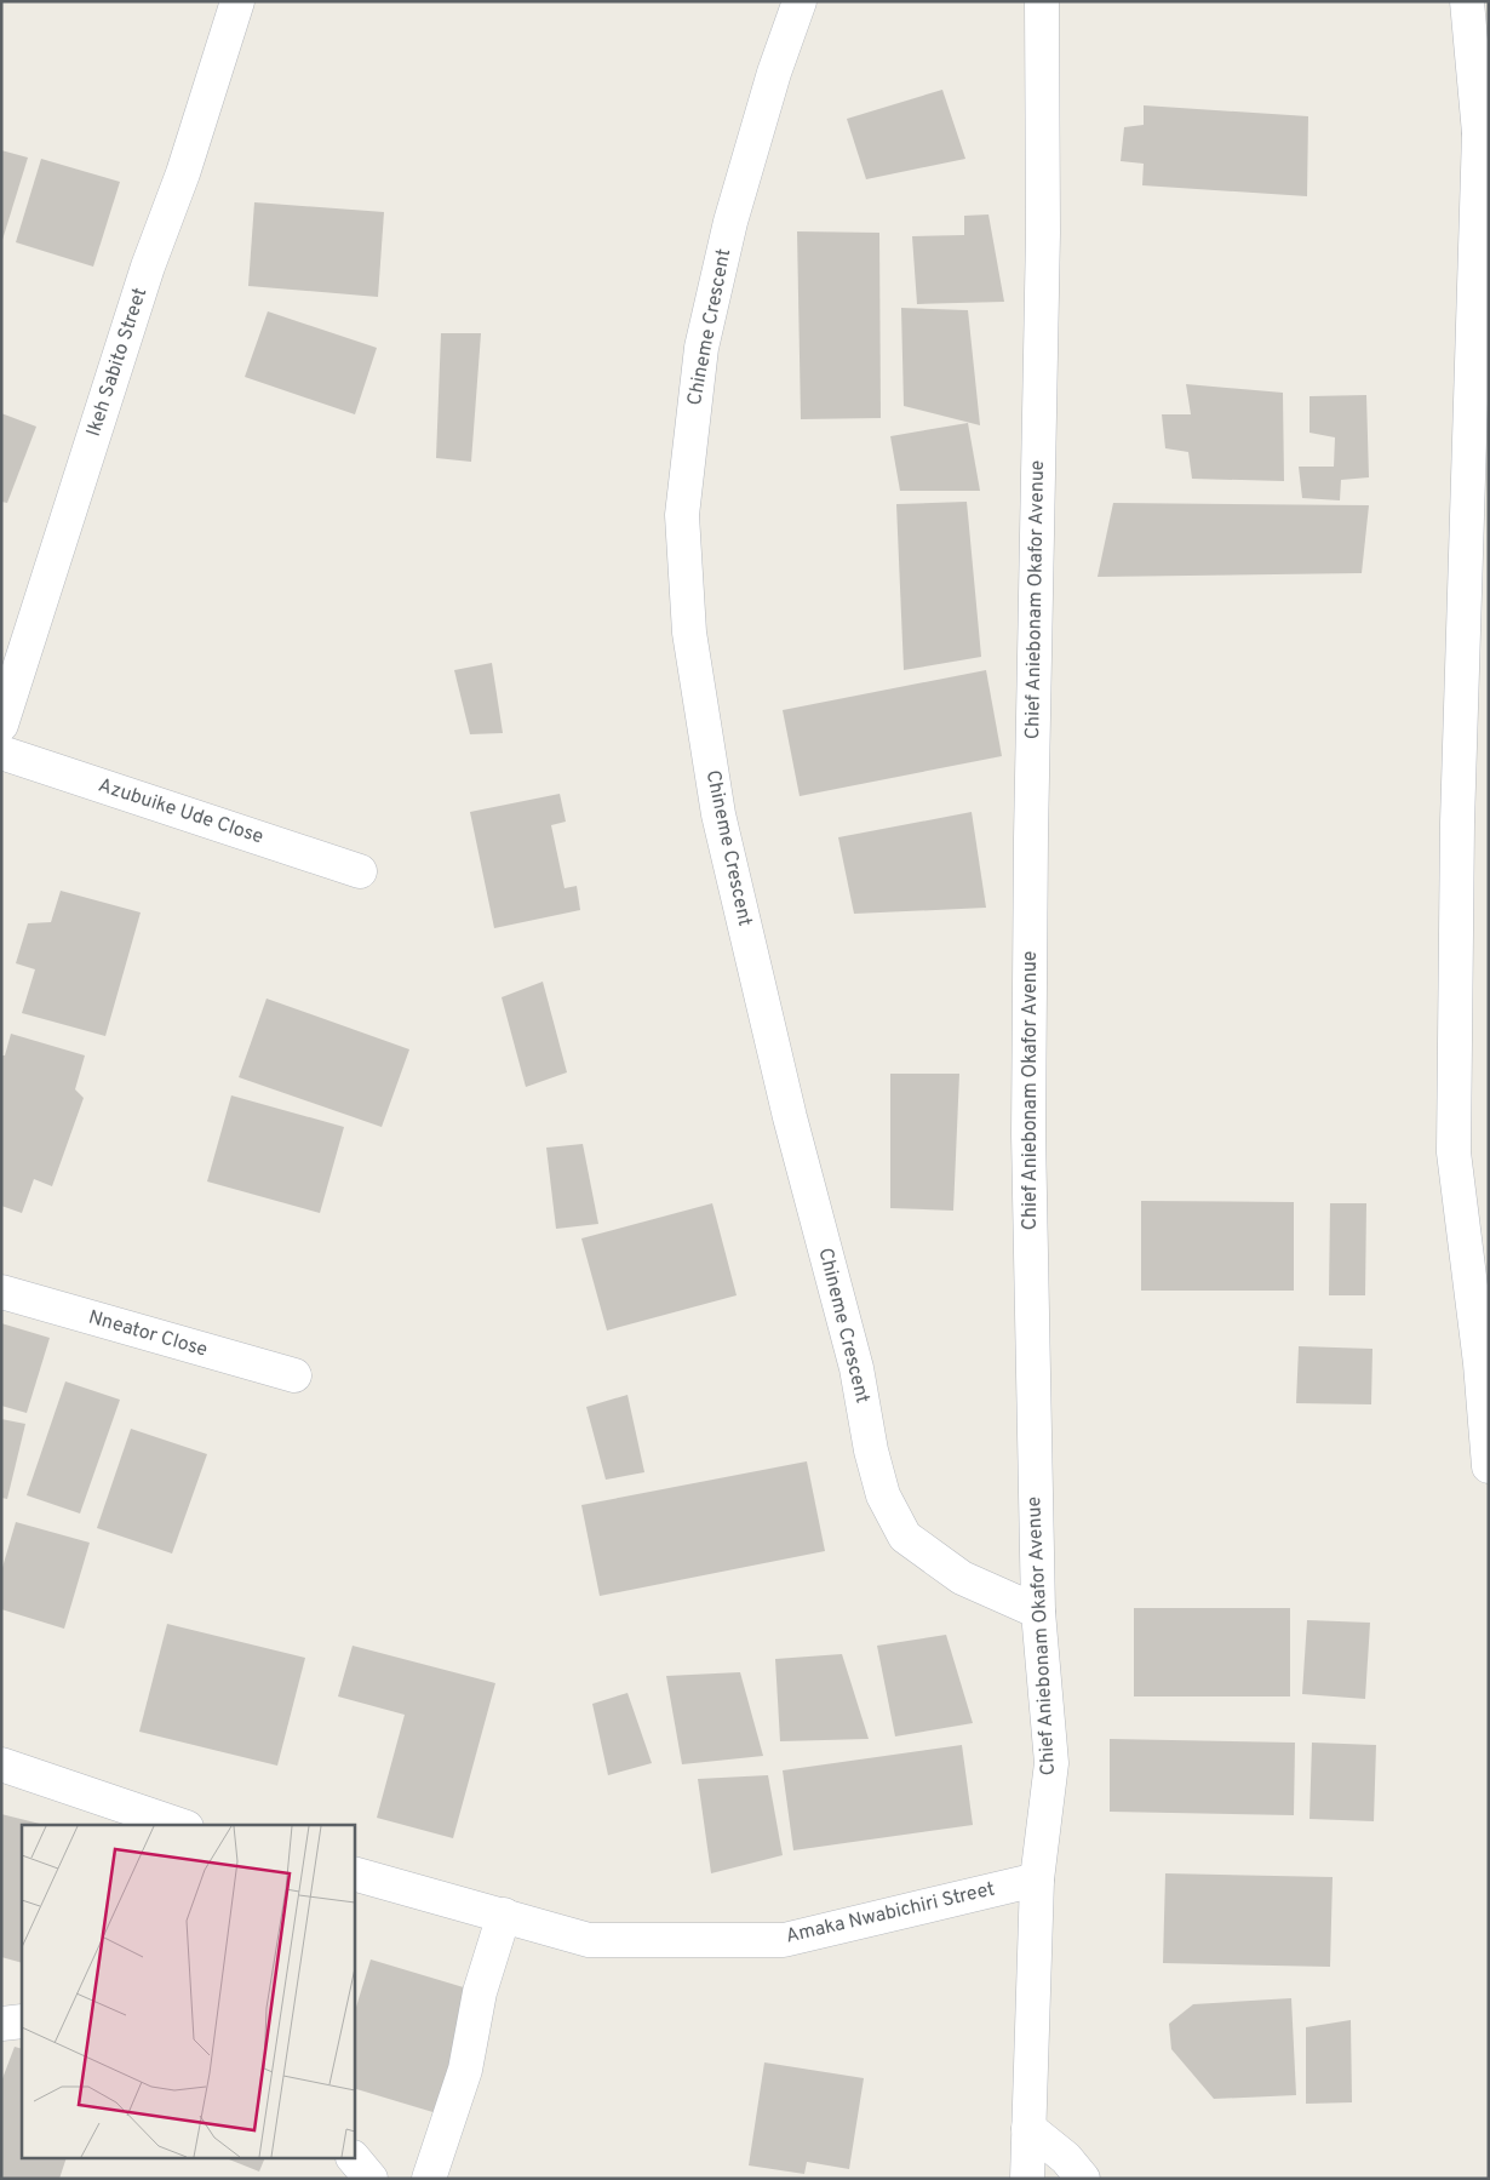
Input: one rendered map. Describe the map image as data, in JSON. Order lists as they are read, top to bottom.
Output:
{
  "streets": {
    "street": [
      "Chineme Crescent",
      "Ikeh Sabito Street",
      "Chief Aniebonam Okafor Avenue",
      "Azubuike Ude Close",
      "Nneator Close",
      "Amaka Nwabichiri Street"
    ]
  },
  "crossings": [
    ["Chineme Crescent", "Chief Aniebonam Okafor Avenue"],
    ["Chief Aniebonam Okafor Avenue", "Amaka Nwabichiri Street"]
  ]
}
